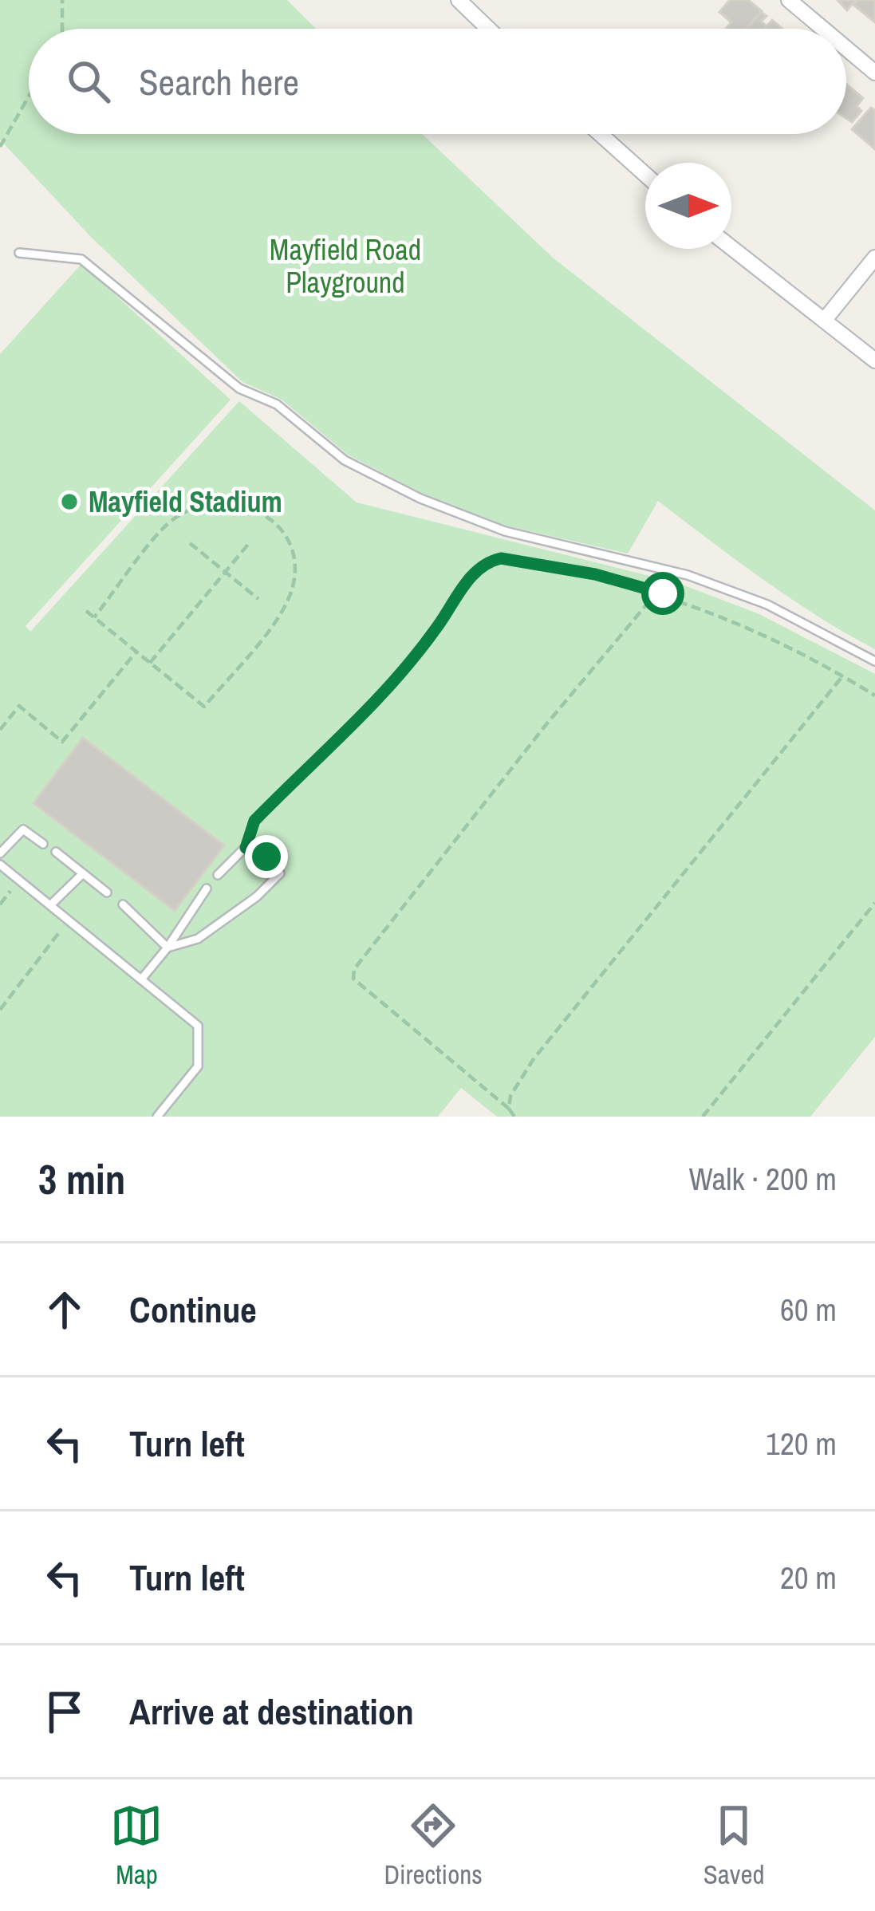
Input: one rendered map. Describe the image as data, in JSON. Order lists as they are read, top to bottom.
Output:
{
  "parks": ["Mayfield Road Playground"],
  "places": ["Mayfield Stadium"],
  "north": "right",
  "page": {
    "search": "Search here",
    "heading": ["3 min", "Walk · 200 m"],
    "list": [
      ["Continue", "60 m"],
      ["Turn left", "120 m"],
      ["Turn left", "20 m"],
      "Arrive at destination"
    ],
    "nav": ["Map", "Directions", "Saved"]
  }
}
